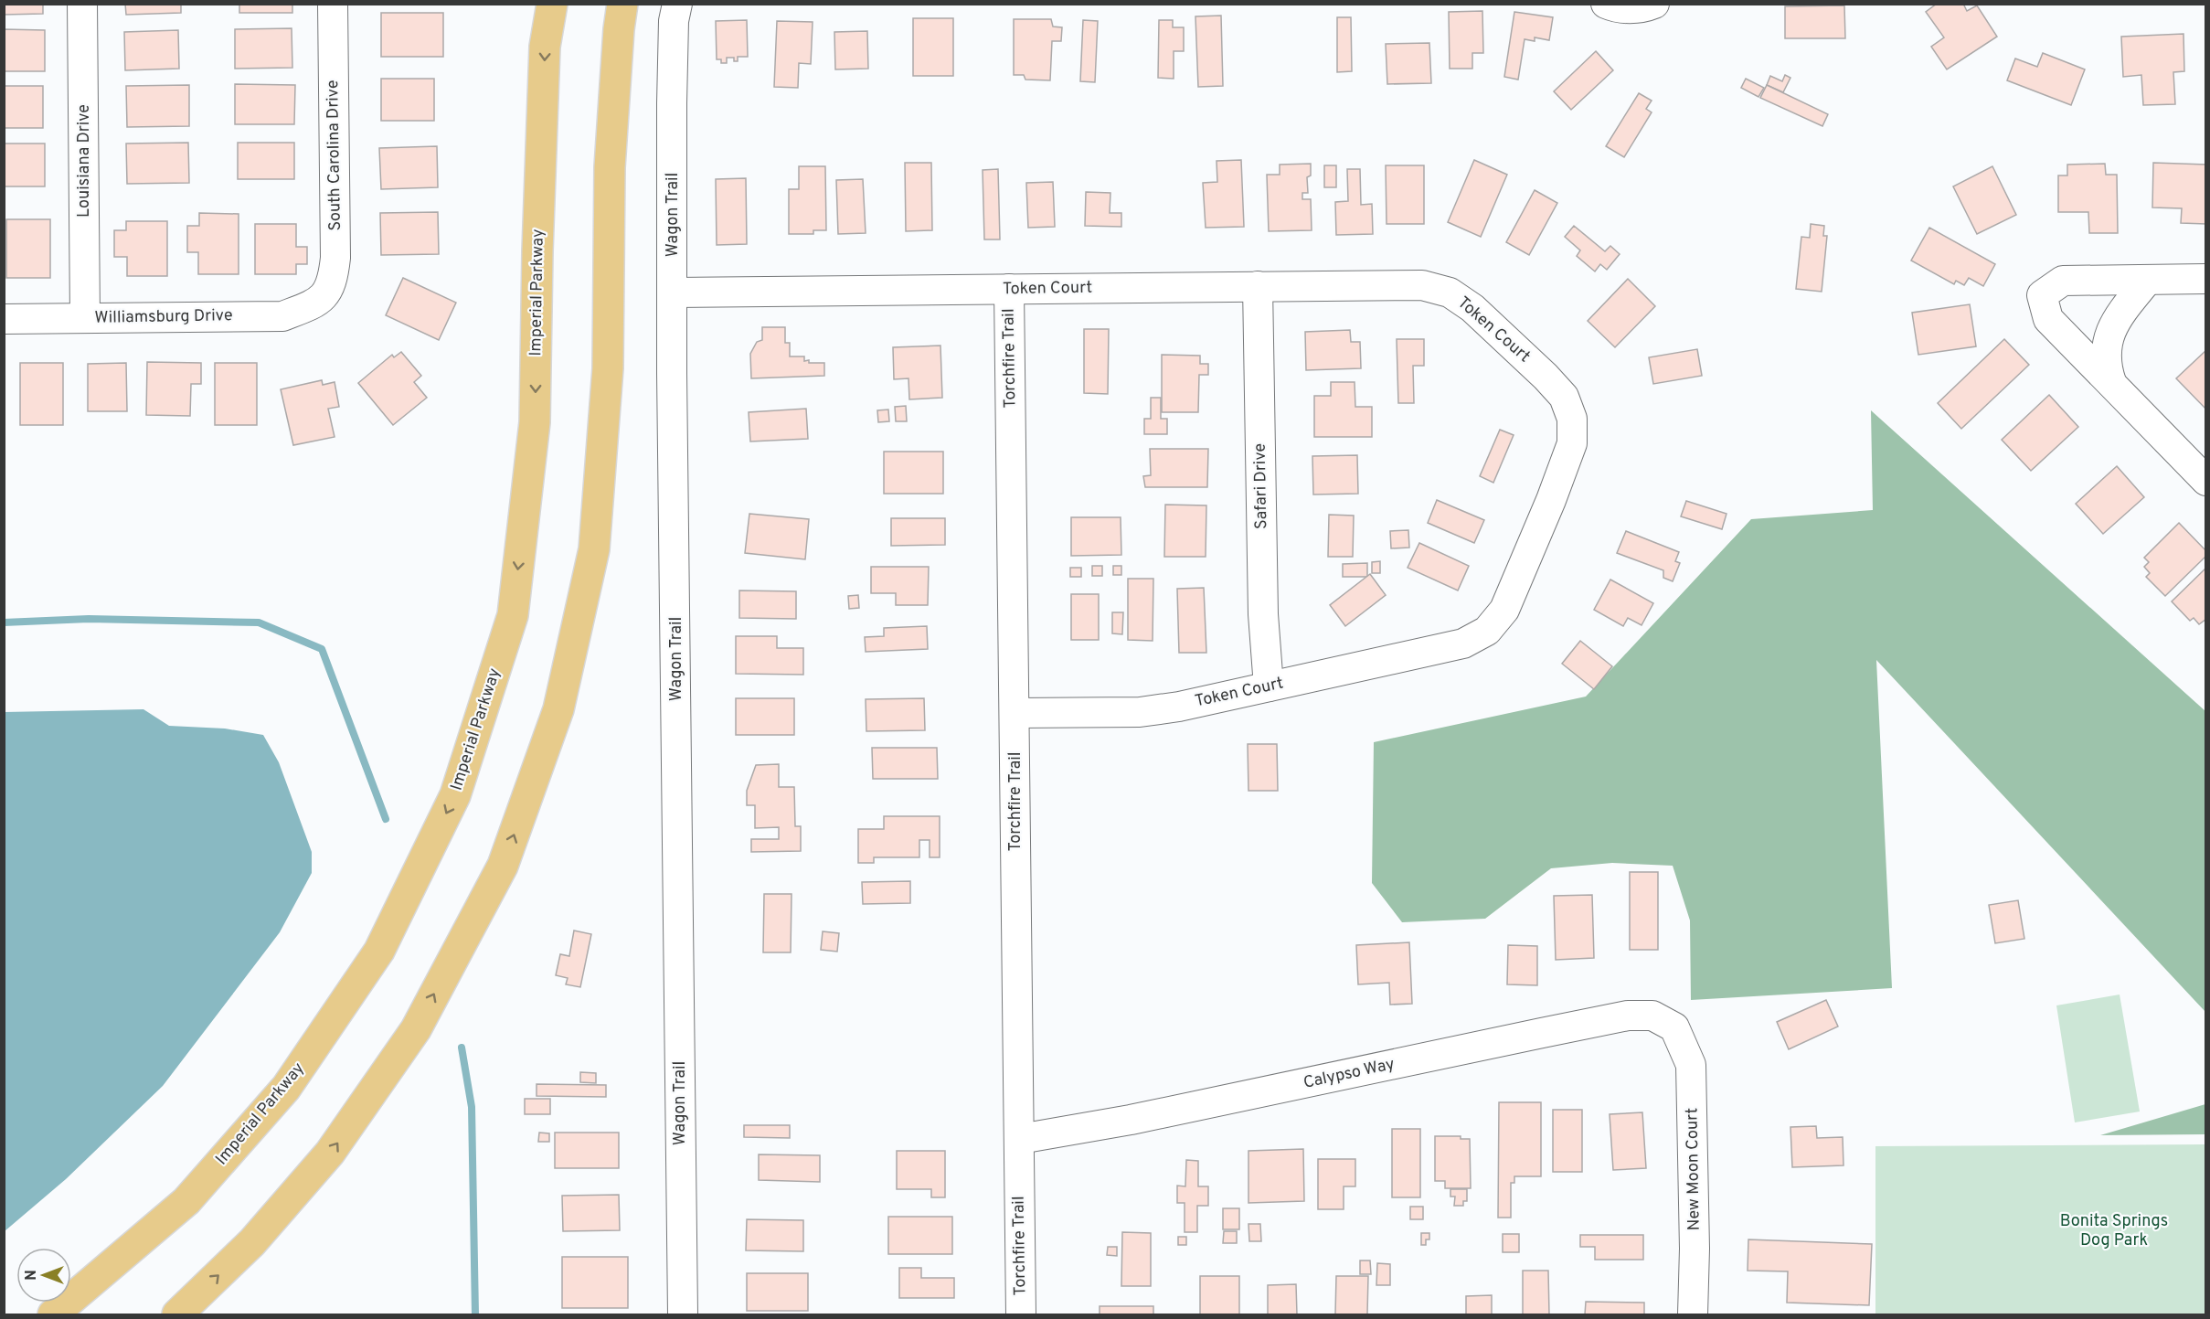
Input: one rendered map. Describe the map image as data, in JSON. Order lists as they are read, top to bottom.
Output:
{
  "streets": {
    "main road": ["Imperial Parkway"],
    "street": [
      "South Carolina Drive",
      "Louisiana Drive",
      "Wagon Trail",
      "Token Court",
      "Williamsburg Drive",
      "Torchfire Trail",
      "Safari Drive",
      "Calypso Way",
      "New Moon Court"
    ]
  },
  "crossings": [
    ["South Carolina Drive", "Williamsburg Drive"],
    ["Louisiana Drive", "Williamsburg Drive"],
    ["Wagon Trail", "Token Court"],
    ["Token Court", "Torchfire Trail"],
    ["Token Court", "Safari Drive"],
    ["Torchfire Trail", "Calypso Way"],
    ["Calypso Way", "New Moon Court"]
  ],
  "parks": ["Bonita Springs Dog Park"],
  "north": "left"
}
